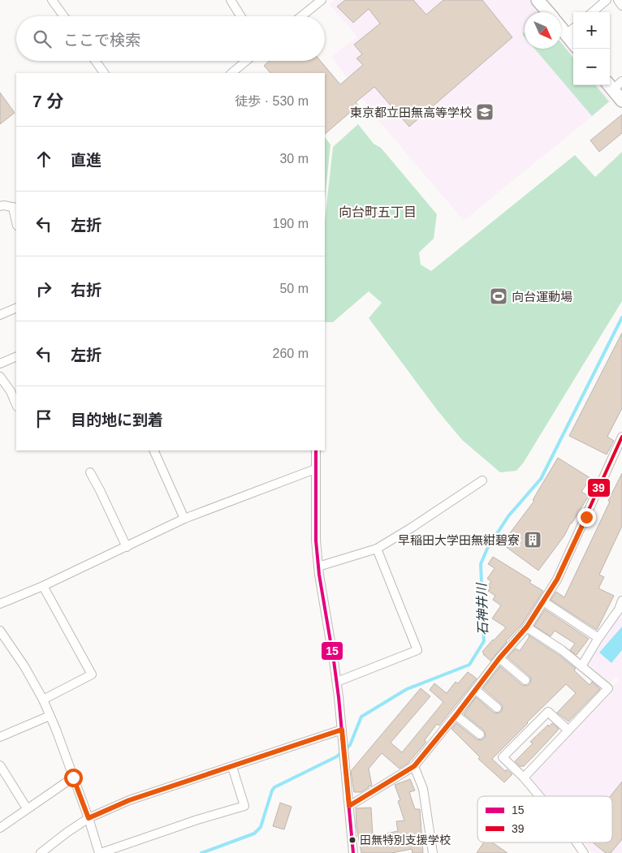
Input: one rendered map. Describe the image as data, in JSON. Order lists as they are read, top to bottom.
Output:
{
  "districts": ["向台町五丁目"],
  "water": ["石神井川"],
  "places": {
    "school or university": ["東京都立田無高等学校"],
    "sports": ["向台運動場"],
    "building": ["早稲田大学田無紺碧寮"],
    "other": ["田無特別支援学校"]
  },
  "lines": ["transit line 39", "transit line 15"],
  "legend": ["15", "39"],
  "north": "bottom right",
  "page": {
    "map_buttons": ["+", "−"],
    "search": "ここで検索",
    "heading": ["7 分", "徒歩 · 530 m"],
    "list": [
      ["直進", "30 m"],
      ["左折", "190 m"],
      ["右折", "50 m"],
      ["左折", "260 m"],
      "目的地に到着"
    ]
  }
}
